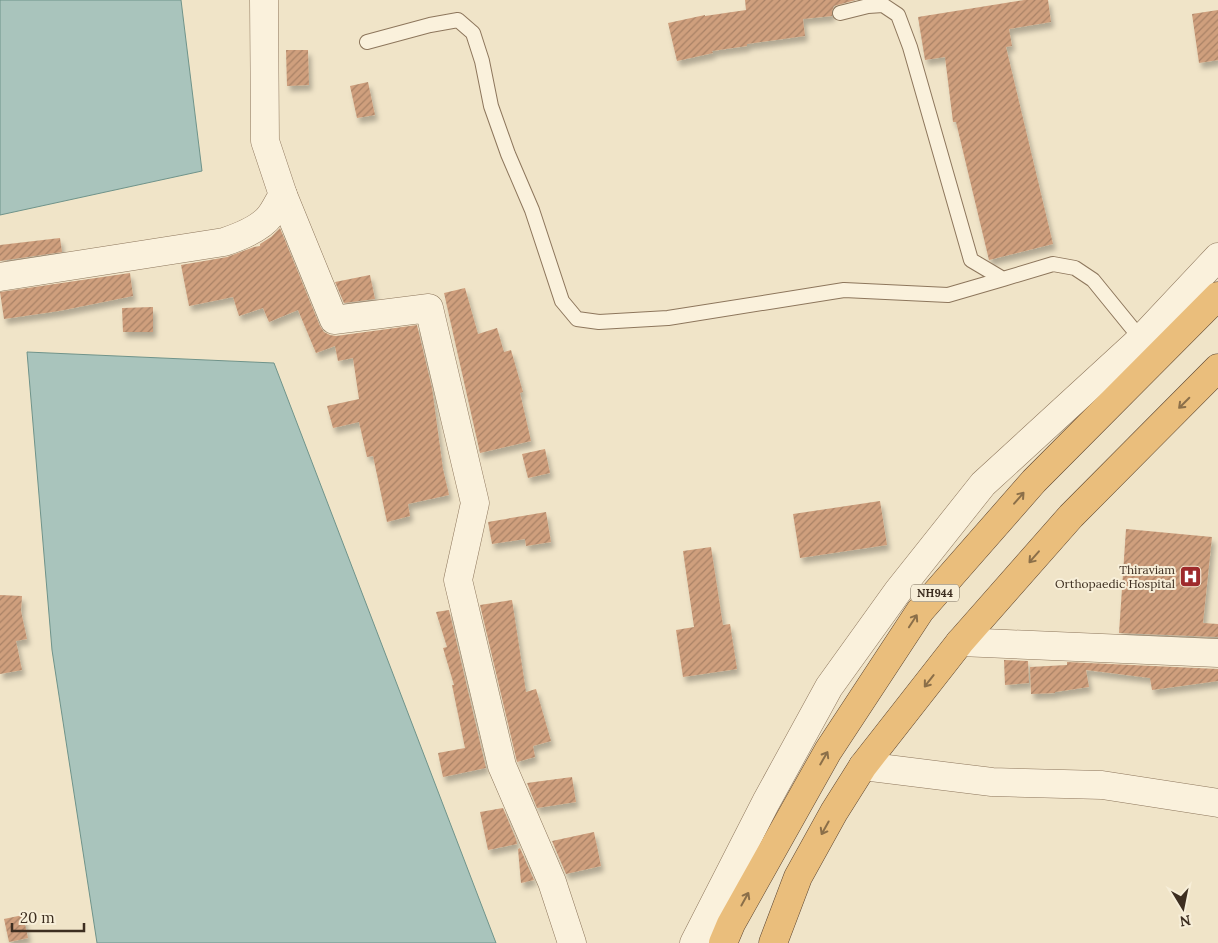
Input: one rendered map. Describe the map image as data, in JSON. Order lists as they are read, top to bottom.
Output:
{
  "streets": {
    "highway": ["NH944"]
  },
  "places": {
    "hospital": ["Thiraviam Orthopaedic Hospital"]
  },
  "scale_bar": "20 m",
  "north": "bottom"
}
